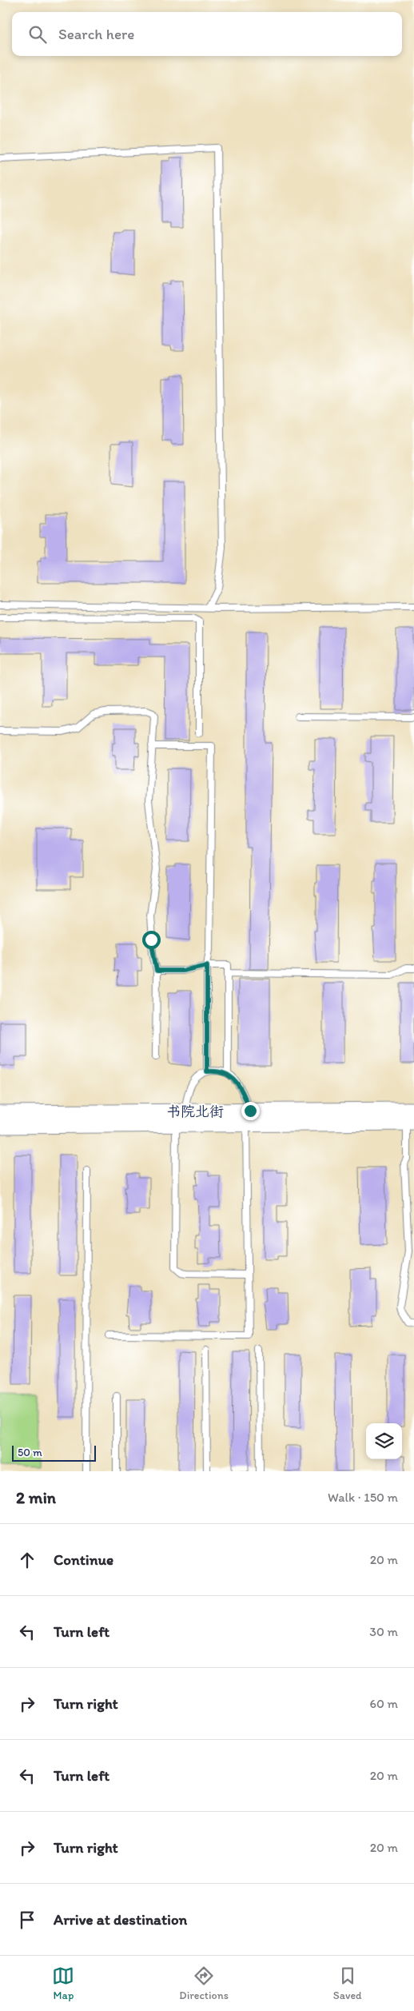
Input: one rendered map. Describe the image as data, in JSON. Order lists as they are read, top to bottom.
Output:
{
  "streets": {
    "street": ["书院北街"]
  },
  "scale_bar": "50 m",
  "page": {
    "search": "Search here",
    "scale": "50 m",
    "heading": ["2 min", "Walk · 150 m"],
    "list": [
      ["Continue", "20 m"],
      ["Turn left", "30 m"],
      ["Turn right", "60 m"],
      ["Turn left", "20 m"],
      ["Turn right", "20 m"],
      "Arrive at destination"
    ],
    "nav": ["Map", "Directions", "Saved"]
  }
}
